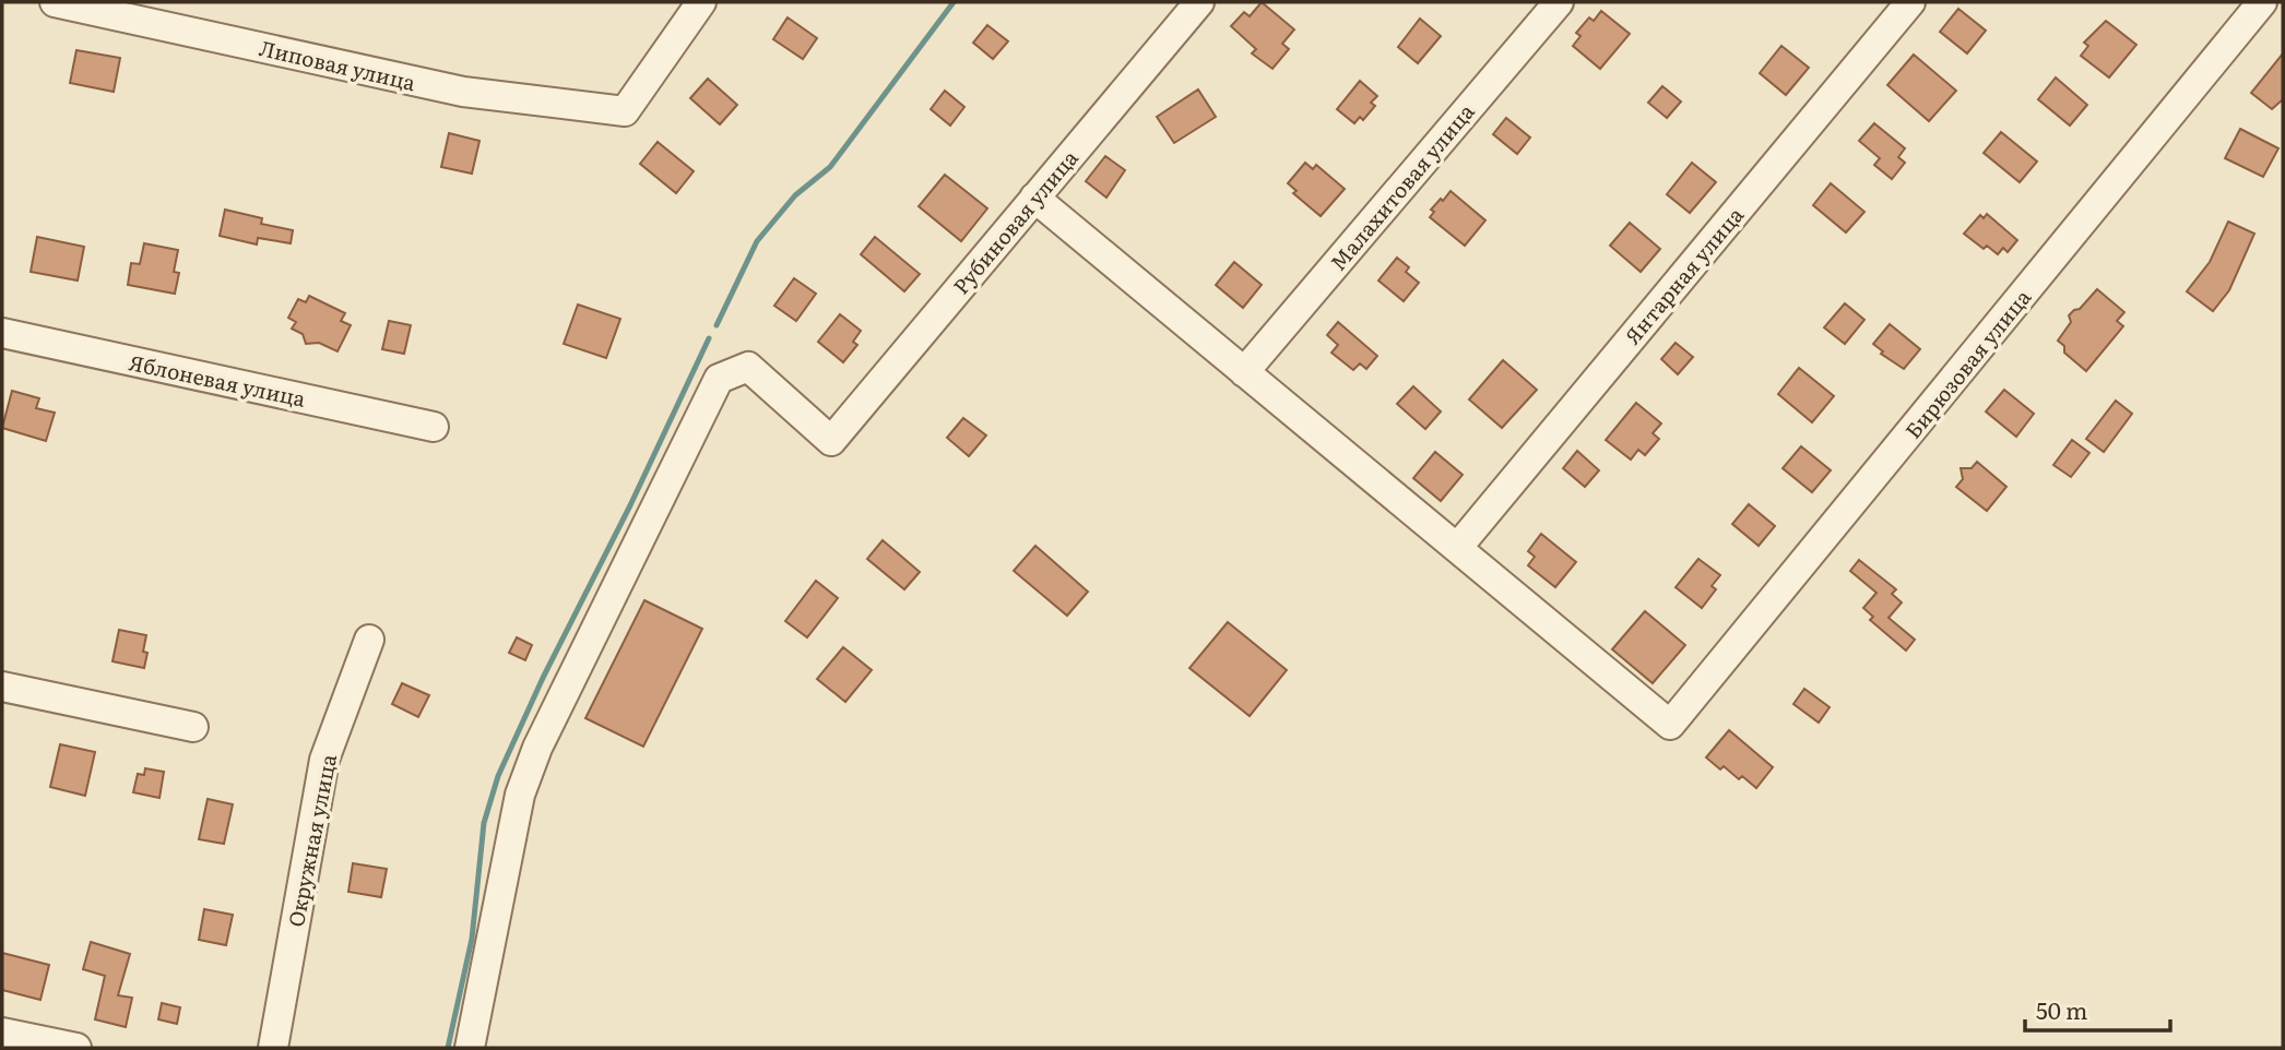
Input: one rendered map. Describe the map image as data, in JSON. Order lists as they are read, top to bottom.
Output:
{
  "streets": {
    "street": [
      "Липовая улица",
      "Малахитовая улица",
      "Рубиновая улица",
      "Янтарная улица",
      "Бирюзовая улица",
      "Яблоневая улица",
      "Окружная улица"
    ]
  },
  "crossings": [
    ["Янтарная улица", "Бирюзовая улица"]
  ],
  "scale_bar": "50 m"
}
